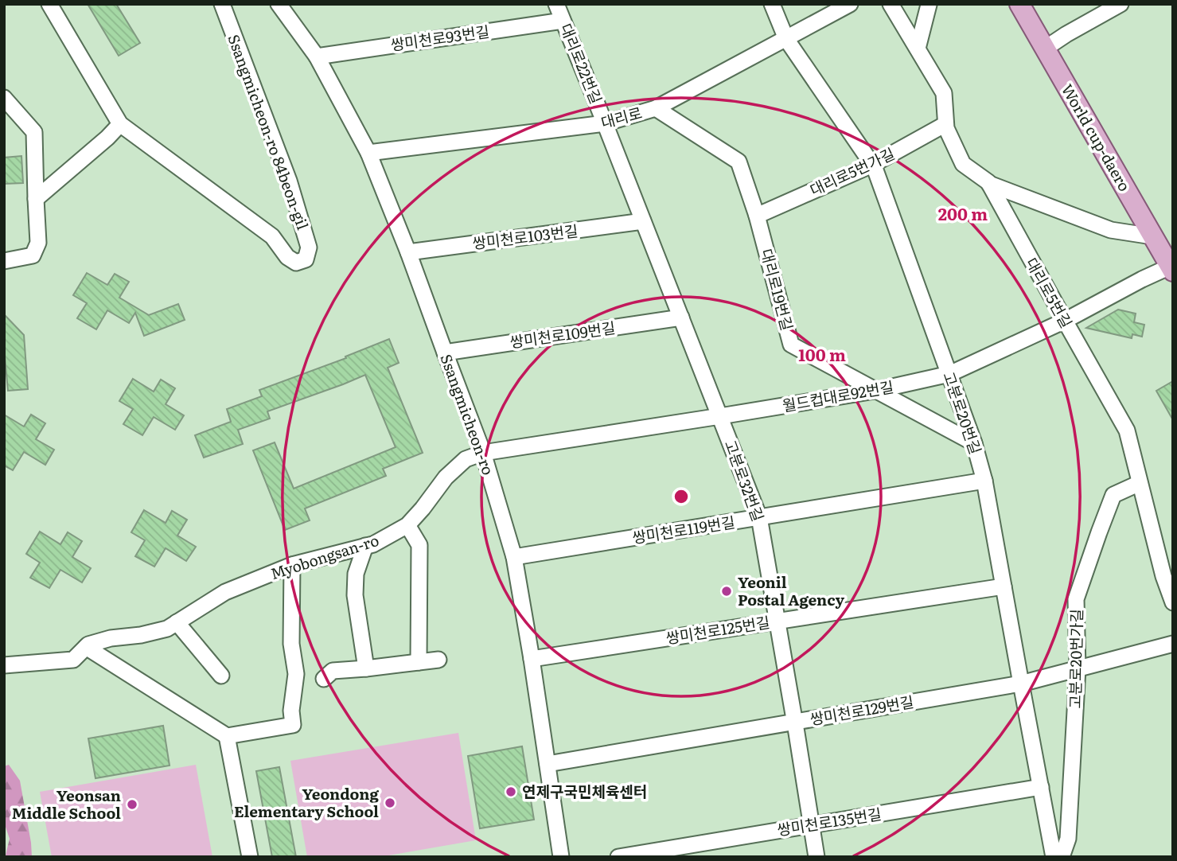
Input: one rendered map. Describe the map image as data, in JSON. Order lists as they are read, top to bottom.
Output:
{
  "streets": {
    "main road": ["World cup-daero"],
    "street": [
      "쌍미천로93번길",
      "대리로22번길",
      "대리로",
      "Ssangmicheon-ro 84beon-gil",
      "대리로5번가길",
      "쌍미천로103번길",
      "대리로19번길",
      "대리로5번길",
      "쌍미천로109번길",
      "월드컵대로92번길",
      "고분로20번길",
      "Ssangmicheon-ro",
      "고분로32번길",
      "쌍미천로119번길",
      "Myobongsan-ro",
      "쌍미천로125번길",
      "고분로20번가길",
      "쌍미천로129번길",
      "쌍미천로135번길"
    ]
  },
  "crossings": [
    ["쌍미천로93번길", "대리로22번길"],
    ["쌍미천로93번길", "Ssangmicheon-ro"],
    ["대리로22번길", "대리로"],
    ["대리로22번길", "고분로32번길"],
    ["대리로", "대리로19번길"],
    ["대리로", "고분로20번길"],
    ["대리로", "Ssangmicheon-ro"],
    ["대리로", "고분로32번길"],
    ["World cup-daero", "월드컵대로92번길"],
    ["대리로5번가길", "대리로19번길"],
    ["대리로5번가길", "대리로5번길"],
    ["대리로5번가길", "고분로20번길"],
    ["쌍미천로103번길", "Ssangmicheon-ro"],
    ["쌍미천로103번길", "고분로32번길"],
    ["대리로19번길", "월드컵대로92번길"],
    ["대리로19번길", "고분로20번길"],
    ["대리로5번길", "월드컵대로92번길"],
    ["대리로5번길", "고분로20번가길"],
    ["쌍미천로109번길", "Ssangmicheon-ro"],
    ["쌍미천로109번길", "고분로32번길"],
    ["월드컵대로92번길", "고분로20번길"],
    ["월드컵대로92번길", "Ssangmicheon-ro"],
    ["월드컵대로92번길", "고분로32번길"],
    ["월드컵대로92번길", "Myobongsan-ro"],
    ["고분로20번길", "쌍미천로119번길"],
    ["고분로20번길", "쌍미천로125번길"],
    ["고분로20번길", "쌍미천로129번길"],
    ["고분로20번길", "쌍미천로135번길"],
    ["Ssangmicheon-ro", "쌍미천로119번길"],
    ["Ssangmicheon-ro", "Myobongsan-ro"],
    ["Ssangmicheon-ro", "쌍미천로125번길"],
    ["Ssangmicheon-ro", "쌍미천로129번길"],
    ["고분로32번길", "쌍미천로119번길"],
    ["고분로32번길", "쌍미천로125번길"],
    ["고분로32번길", "쌍미천로129번길"],
    ["고분로32번길", "쌍미천로135번길"],
    ["고분로20번가길", "쌍미천로129번길"]
  ],
  "places": [
    "Yeonil Postal Agency",
    "연제구국민체육센터",
    "Yeondong Elementary School",
    "Yeonsan Middle School"
  ],
  "rings": ["200 m", "100 m"]
}
